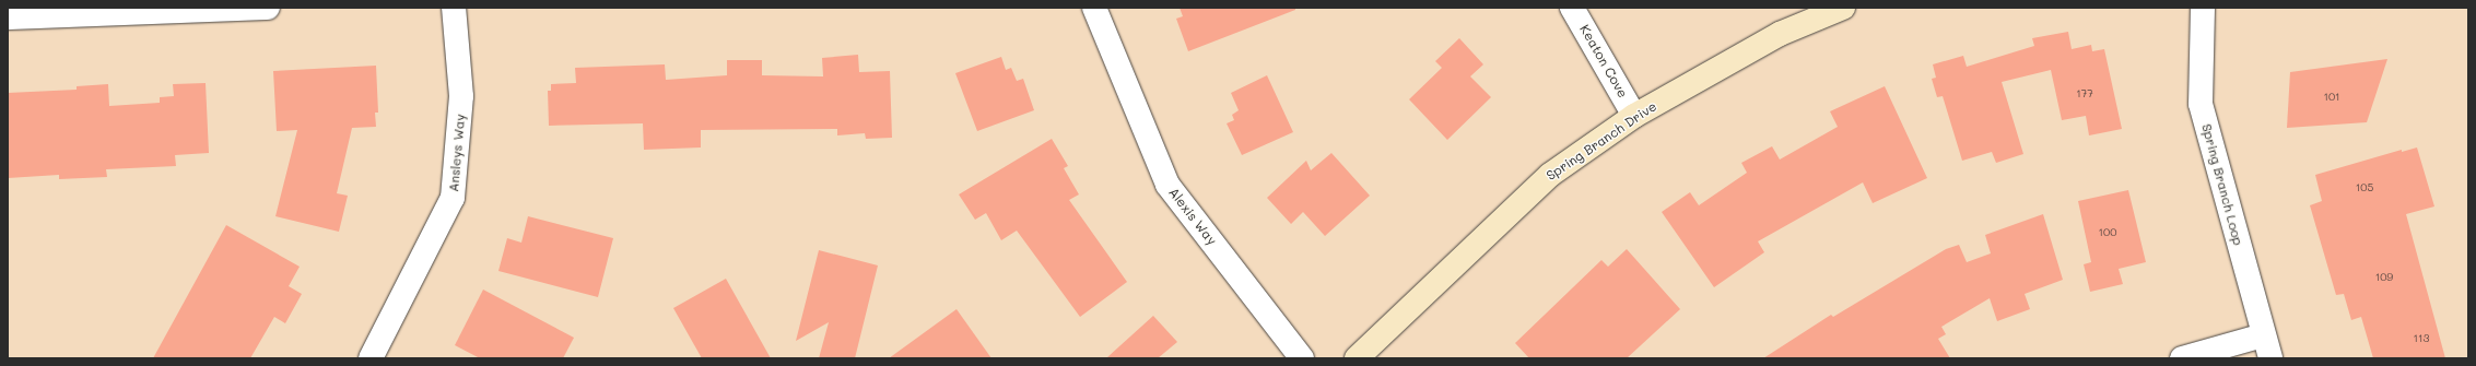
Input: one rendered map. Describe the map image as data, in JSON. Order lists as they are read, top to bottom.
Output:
{
  "streets": {
    "street": [
      "Keaton Cove",
      "Spring Branch Drive",
      "Ansleys Way",
      "Spring Branch Loop",
      "Alexis Way"
    ]
  },
  "crossings": [
    ["Keaton Cove", "Spring Branch Drive"]
  ],
  "house_numbers": [
    "177",
    "101",
    "105",
    "100",
    "109",
    "113"
  ]
}
